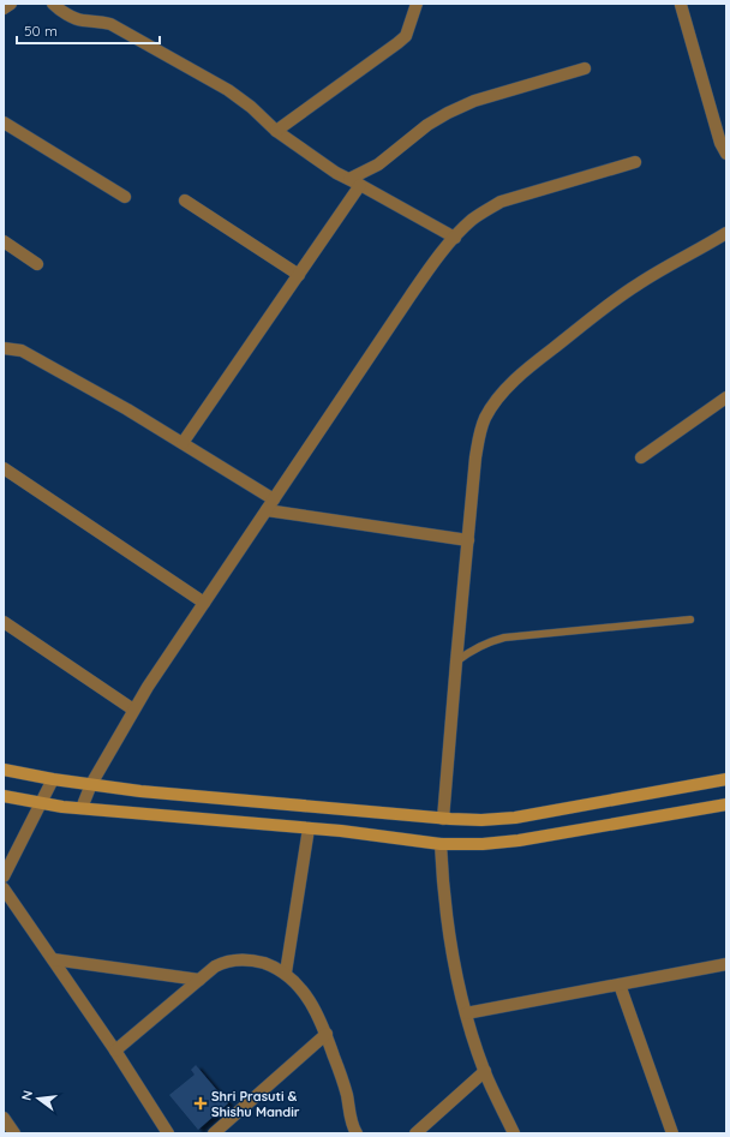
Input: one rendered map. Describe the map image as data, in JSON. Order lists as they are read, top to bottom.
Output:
{
  "places": {
    "health": ["Shri Prasuti & Shishu Mandir"]
  },
  "scale_bar": "50 m",
  "north": "left"
}
